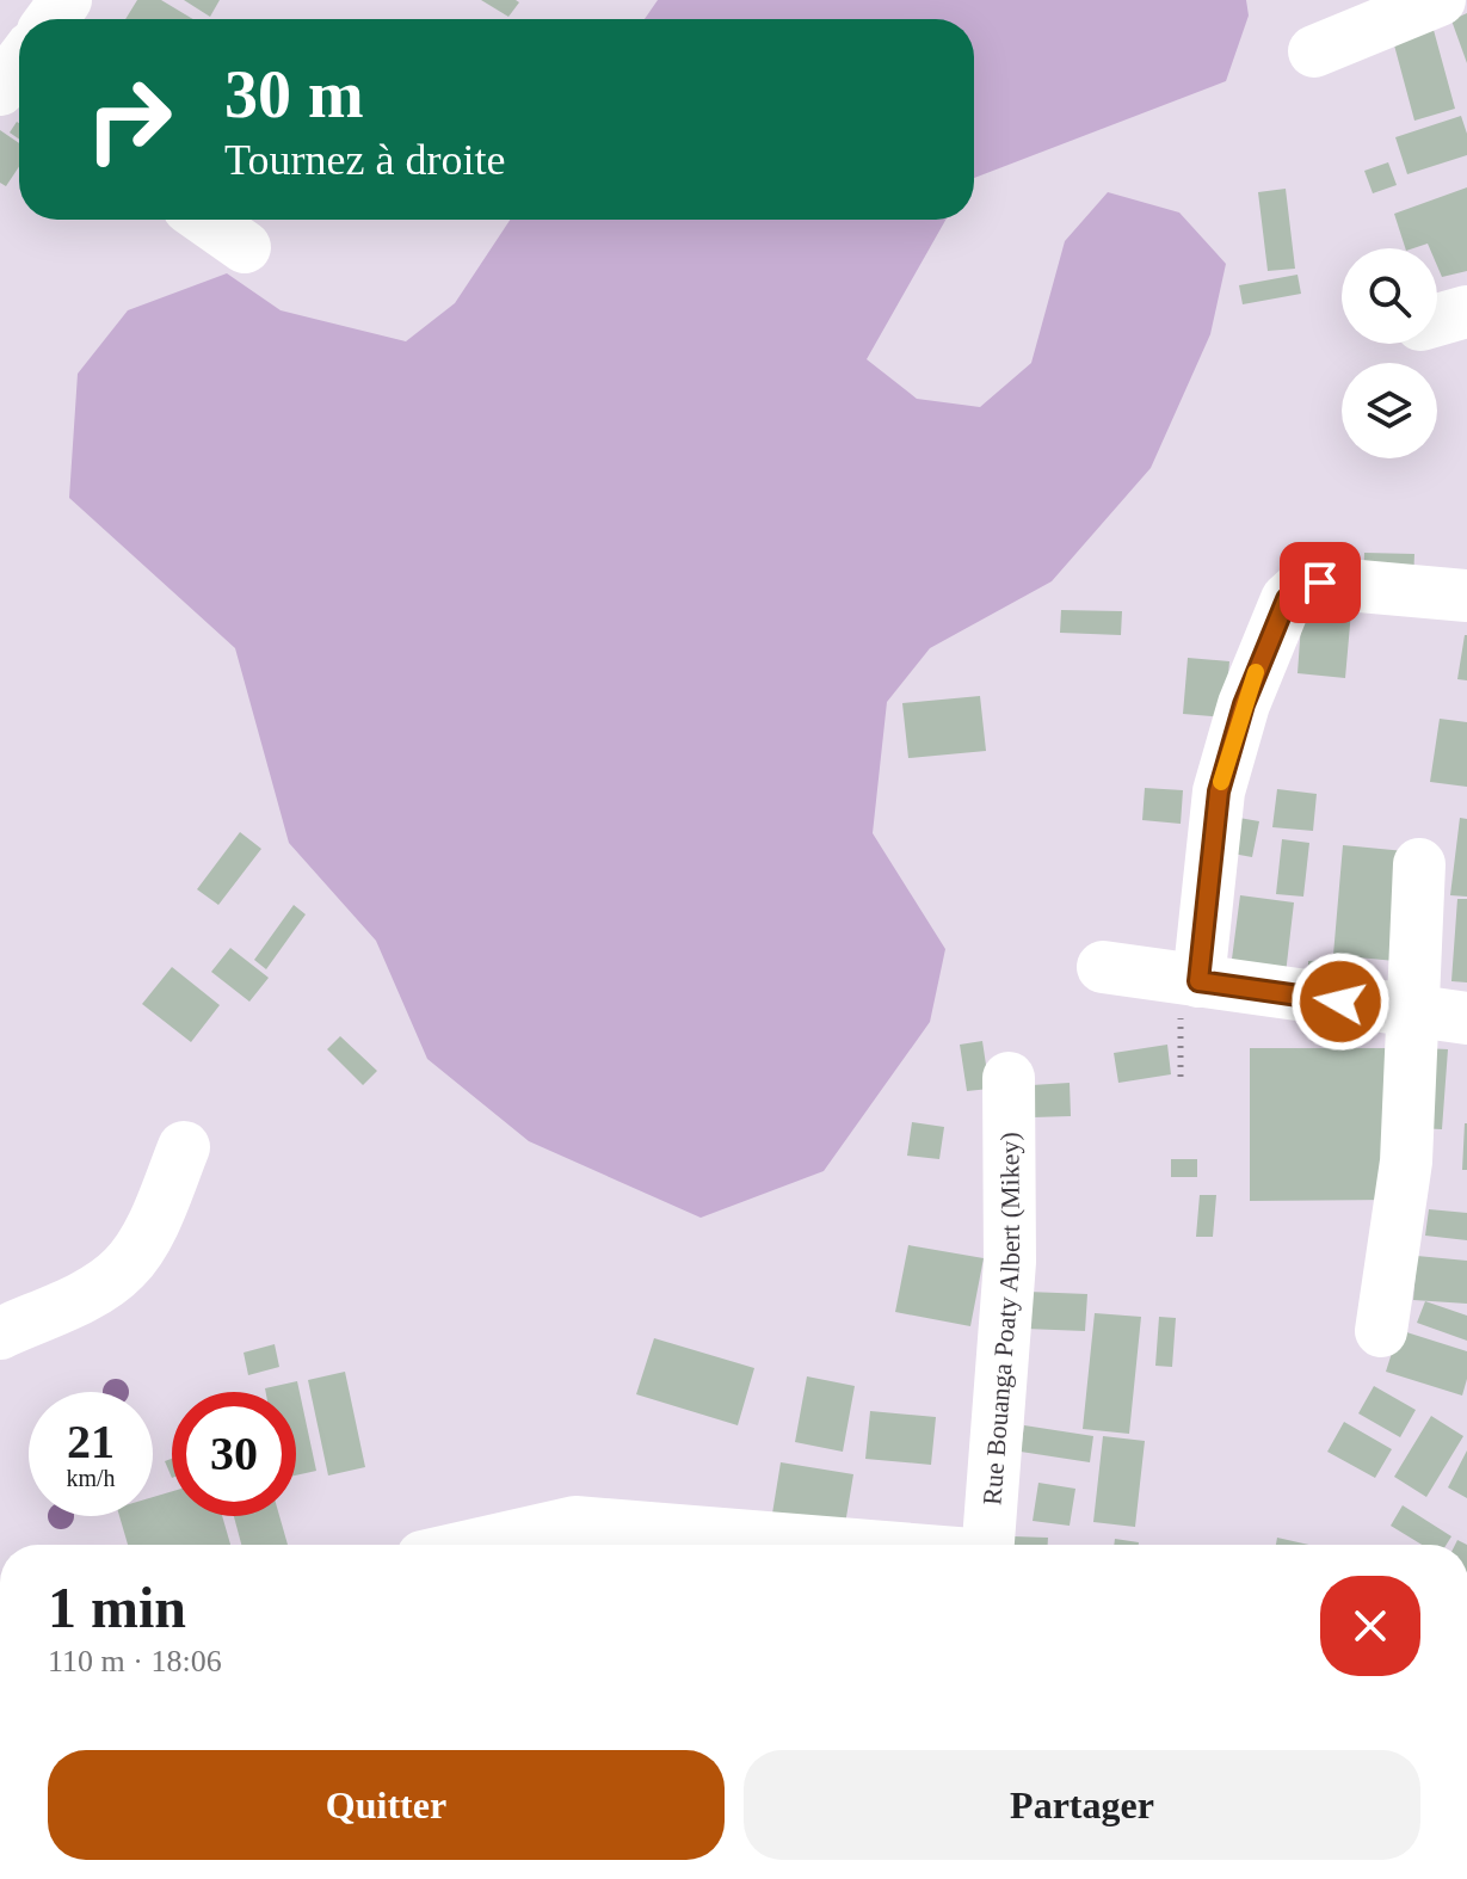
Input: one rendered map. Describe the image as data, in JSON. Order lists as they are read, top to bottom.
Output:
{
  "streets": {
    "street": ["Rue Bouanga Poaty Albert (Mikey)"]
  },
  "page": {
    "turn": ["30 m", "Tournez à droite"],
    "speed": "21 km/h",
    "limit": "30",
    "heading": ["1 min", "110 m · 18:06"],
    "buttons": ["Quitter", "Partager"]
  }
}
